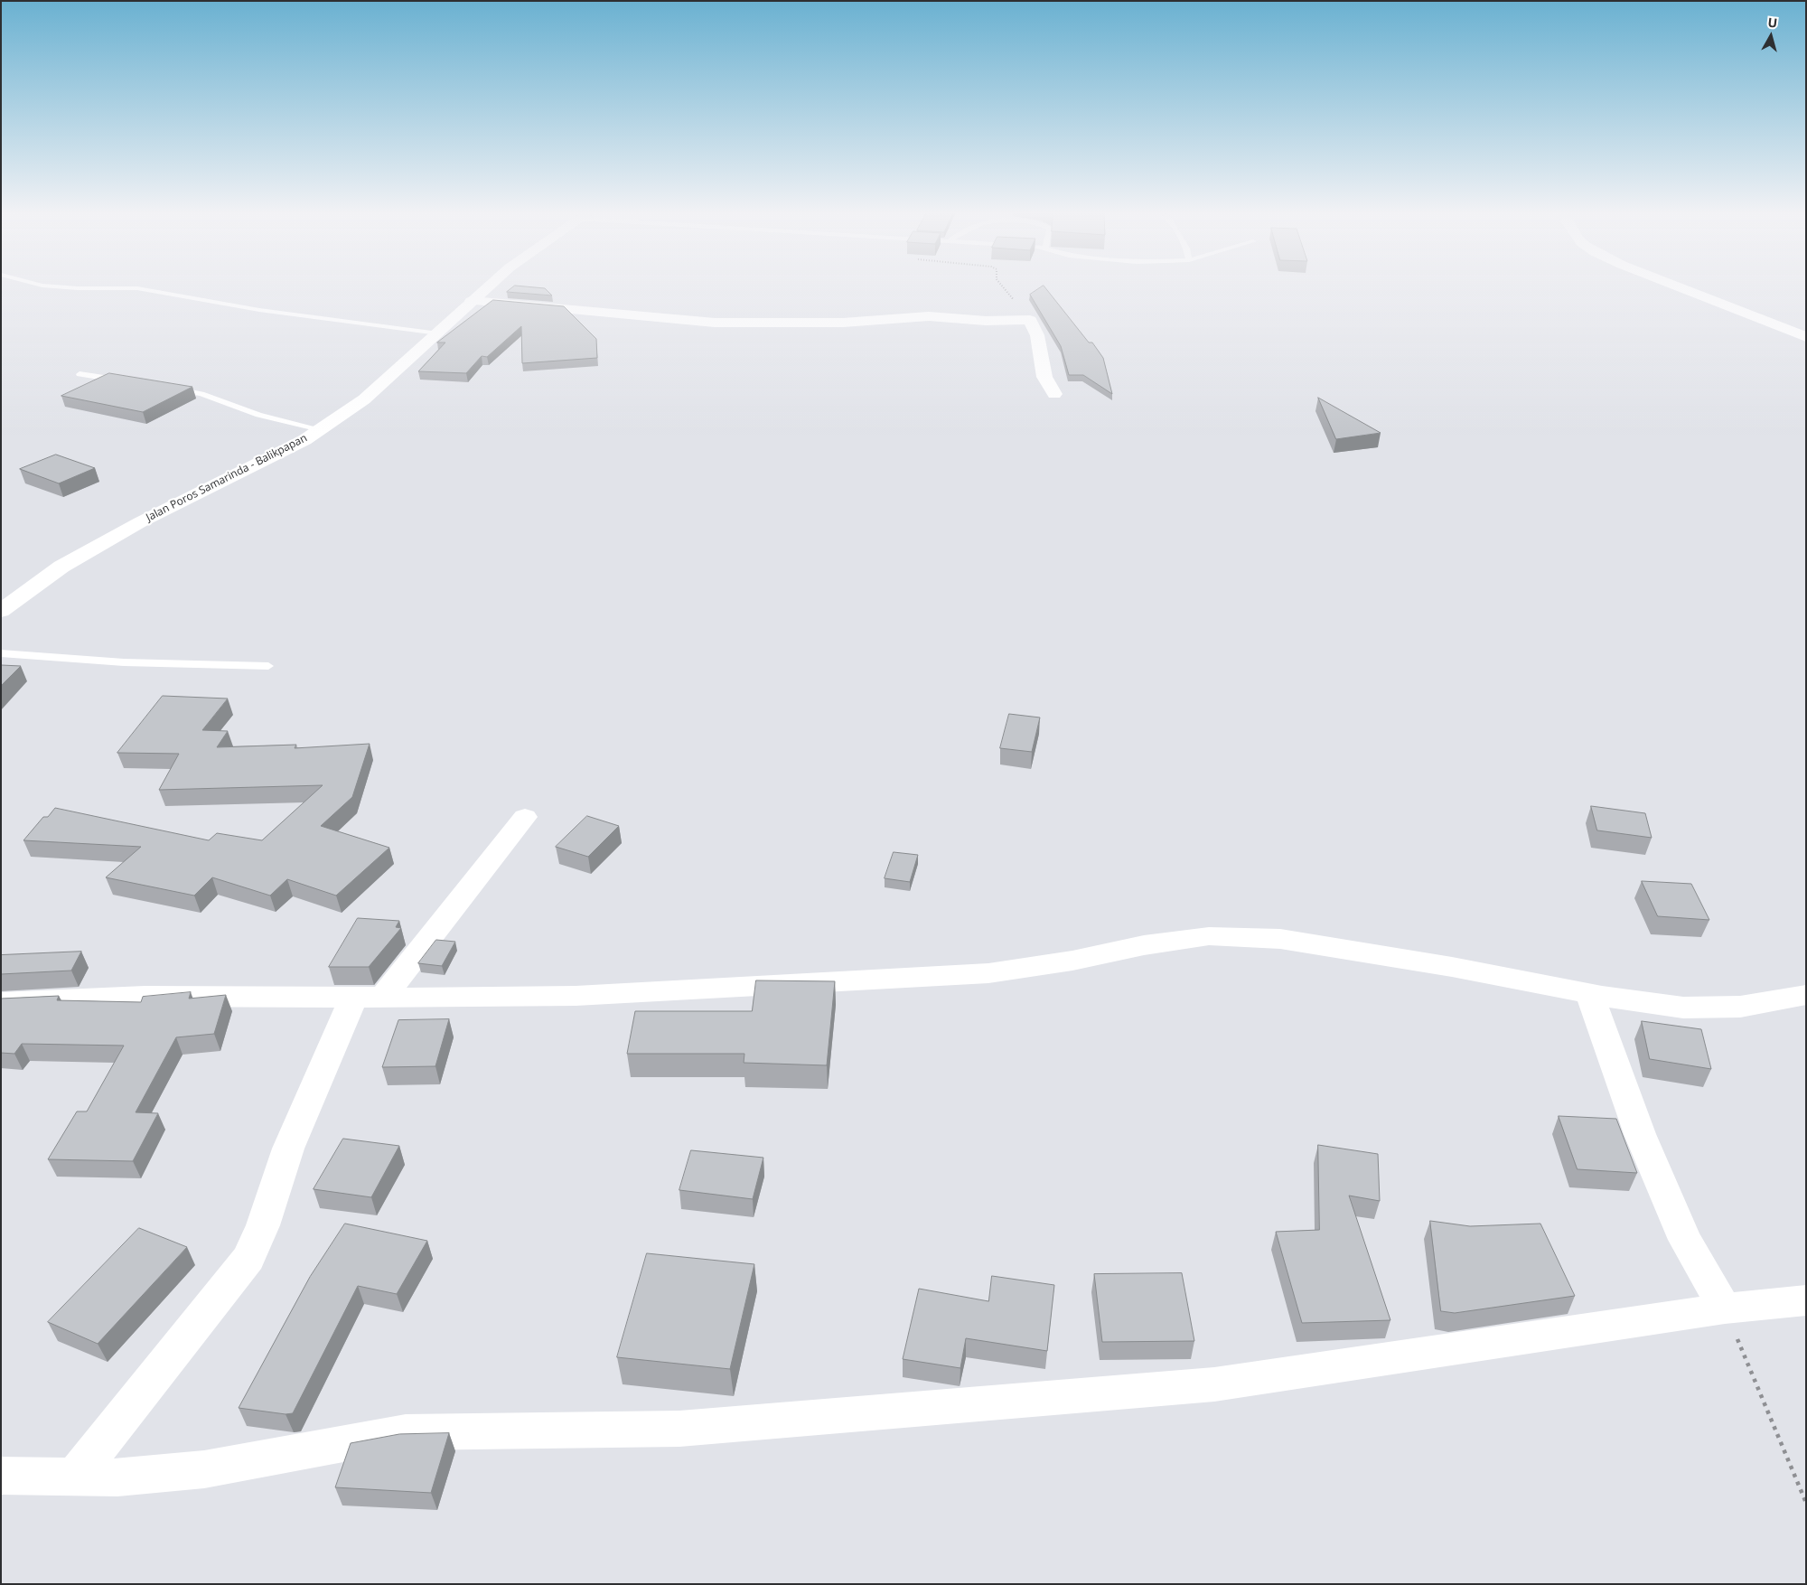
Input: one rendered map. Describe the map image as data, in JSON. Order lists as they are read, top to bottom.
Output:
{
  "streets": {
    "main road": ["Jalan Poros Samarinda - Balikpapan"]
  },
  "north": "top"
}
